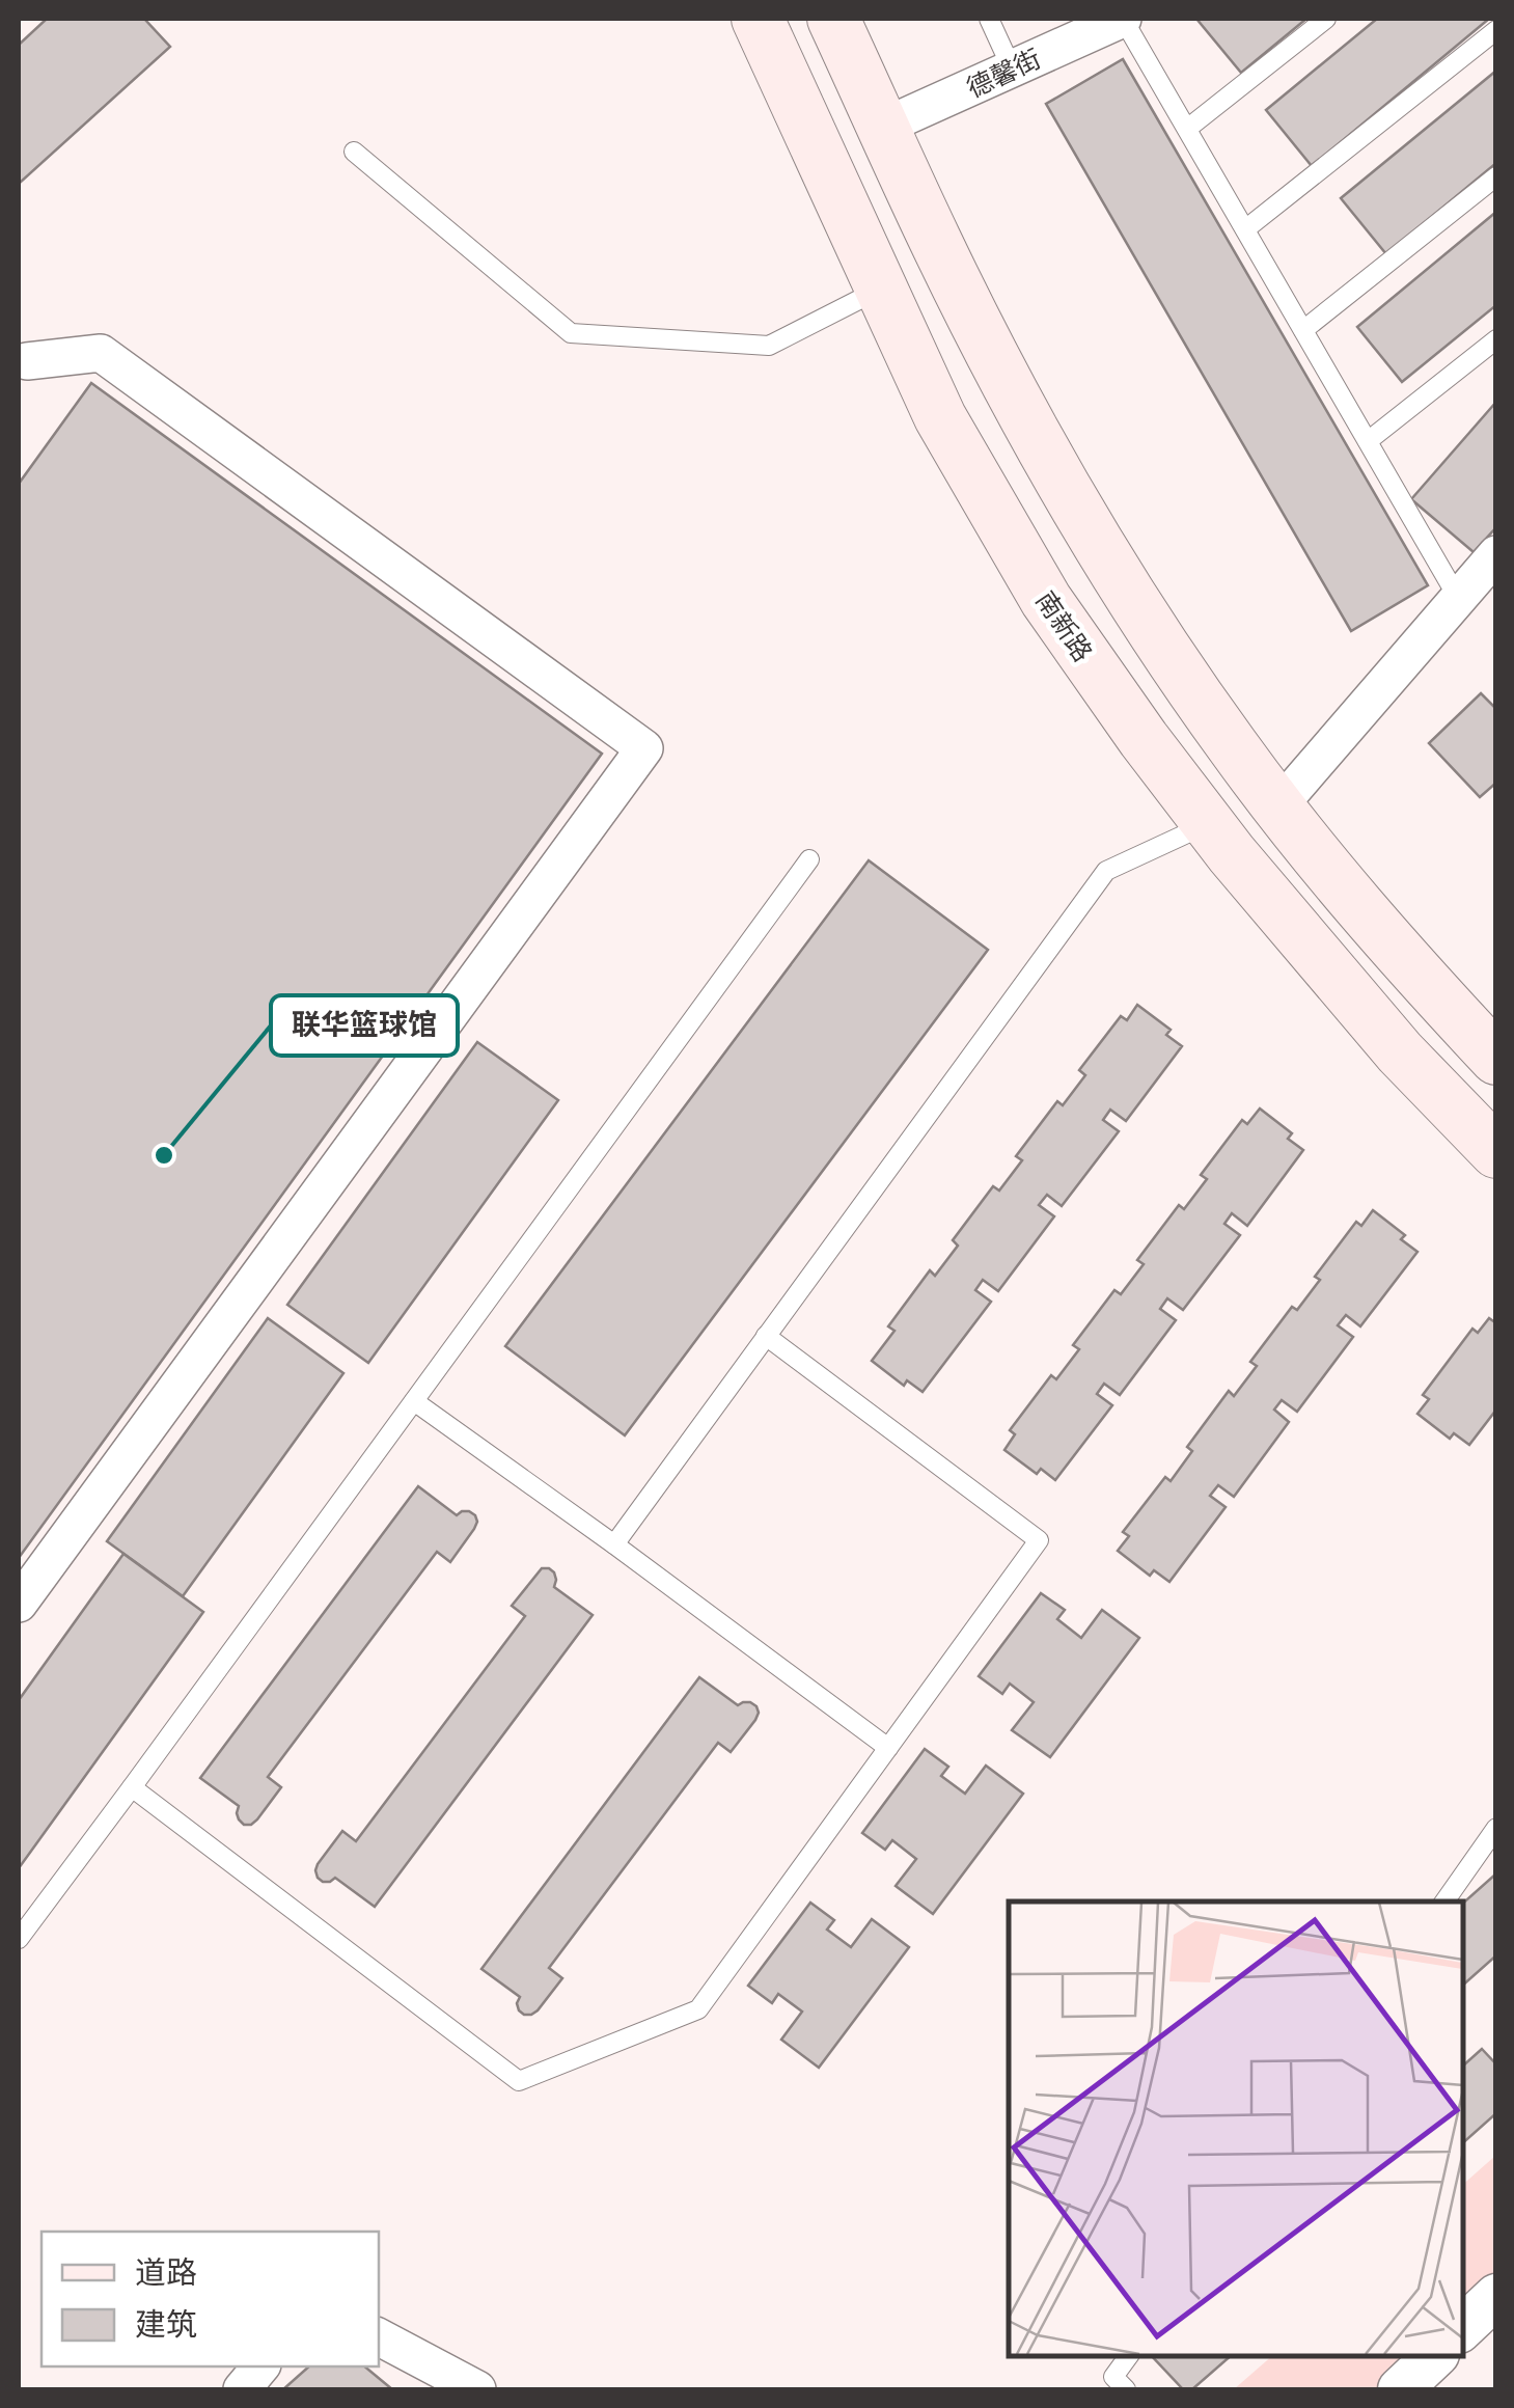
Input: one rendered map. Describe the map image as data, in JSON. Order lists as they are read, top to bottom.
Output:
{
  "streets": {
    "main road": ["南新路"],
    "street": ["德馨街"]
  },
  "places": ["联华篮球馆"],
  "legend": ["道路", "建筑"]
}
